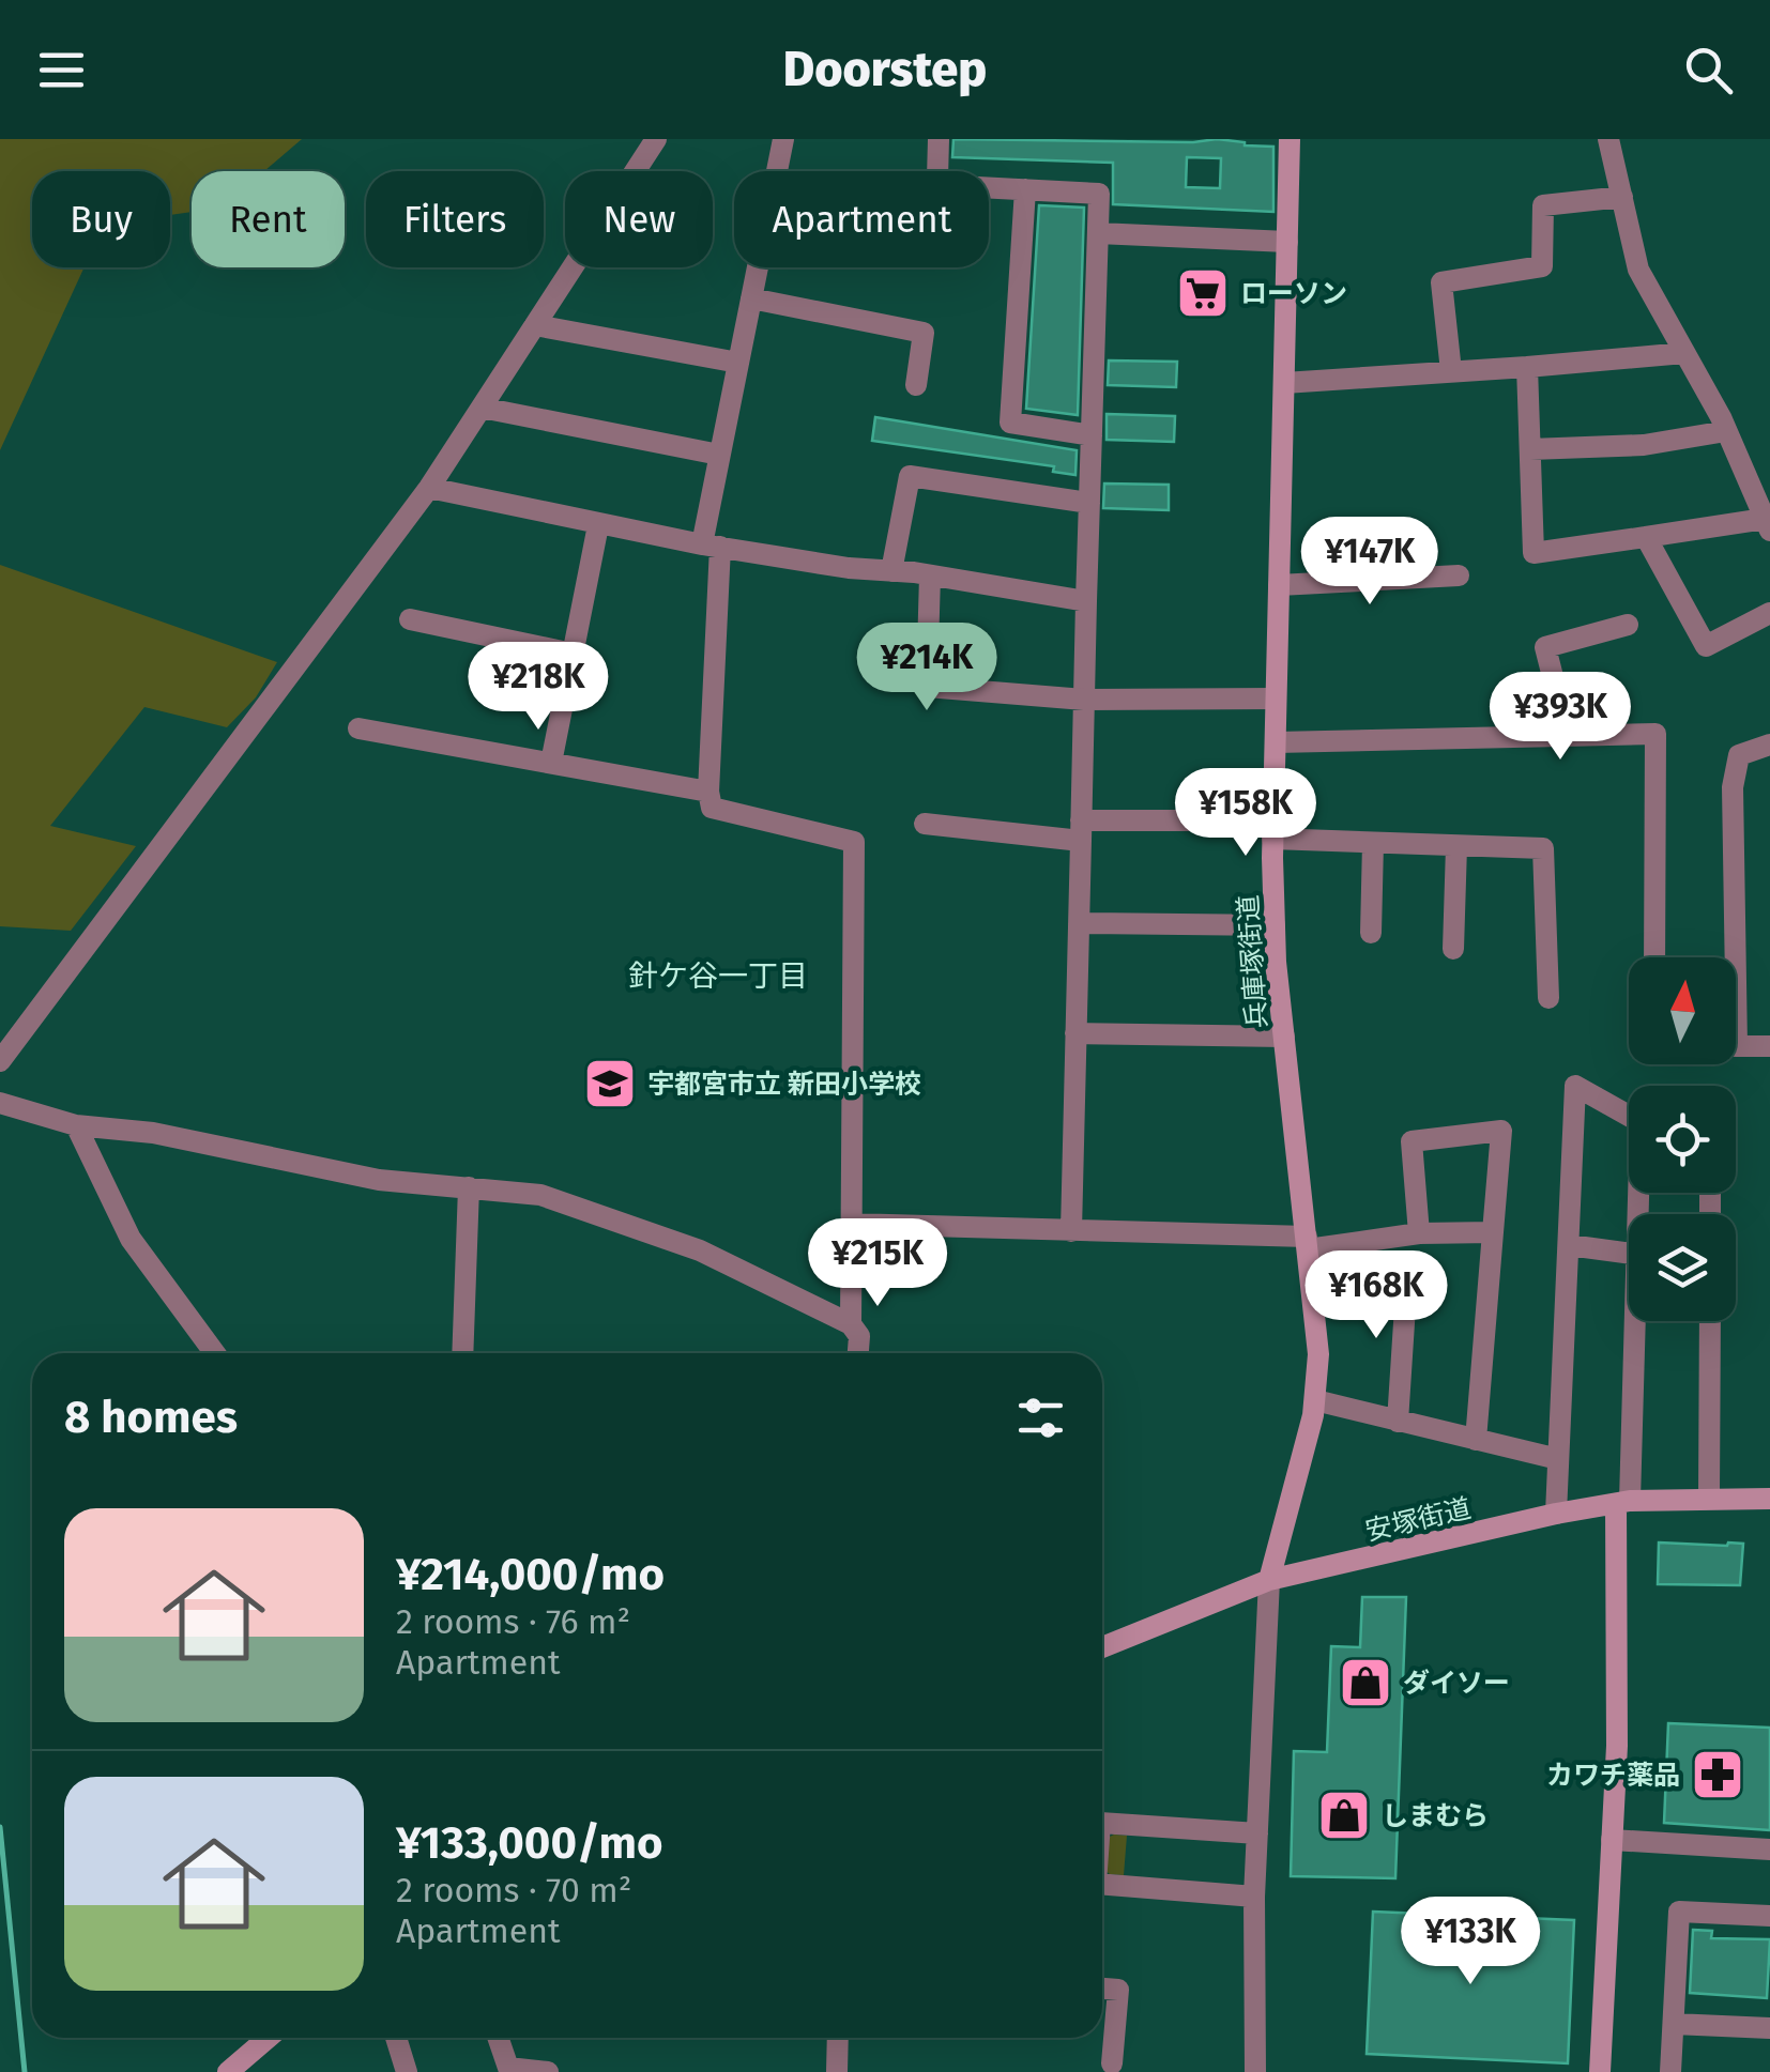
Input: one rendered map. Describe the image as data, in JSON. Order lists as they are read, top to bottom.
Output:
{
  "streets": {
    "street": ["兵庫塚街道", "安塚街道"]
  },
  "crossings": [
    ["兵庫塚街道", "安塚街道"]
  ],
  "districts": ["針ケ谷一丁目"],
  "places": {
    "supermarket": ["ローソン"],
    "school or university": ["宇都宮市立 新田小学校"],
    "shop": ["ダイソー", "しまむら"],
    "pharmacy": ["カワチ薬品"]
  },
  "north": "top",
  "page": {
    "header": "Doorstep",
    "chip": [
      "Buy",
      "Rent",
      "Filters",
      "New",
      "Apartment"
    ],
    "price": [
      "¥147K",
      "¥214K",
      "¥218K",
      "¥393K",
      "¥158K",
      "¥215K",
      "¥168K",
      "¥133K"
    ],
    "heading": "8 homes",
    "list": [
      {
        "name": "¥214,000/mo",
        "note": "2 rooms · 76 m² · Apartment"
      },
      {
        "name": "¥133,000/mo",
        "note": "2 rooms · 70 m² · Apartment"
      }
    ]
  }
}
